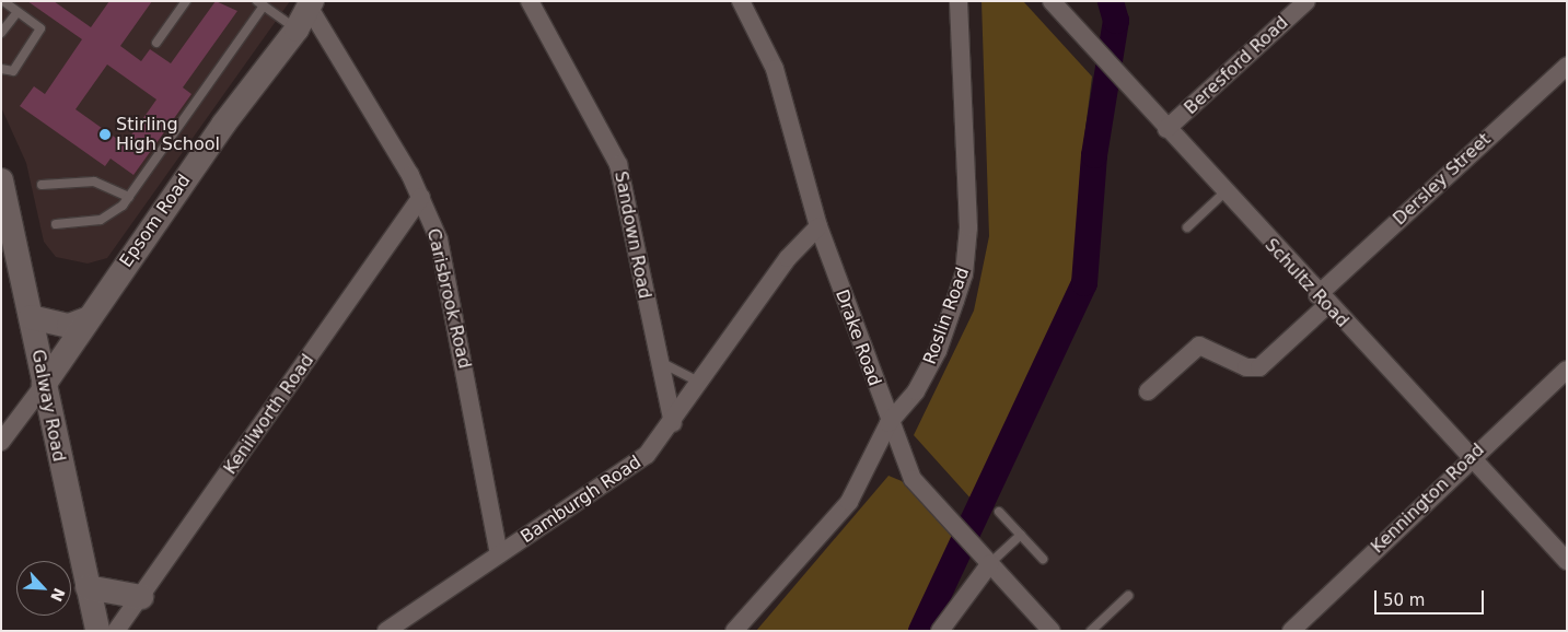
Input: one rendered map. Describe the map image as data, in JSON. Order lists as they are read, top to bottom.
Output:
{
  "streets": {
    "street": [
      "Beresford Road",
      "Dersley Street",
      "Epsom Road",
      "Sandown Road",
      "Schultz Road",
      "Carisbrook Road",
      "Roslin Road",
      "Drake Road",
      "Galway Road",
      "Kenilworth Road",
      "Kennington Road",
      "Bamburgh Road"
    ]
  },
  "crossings": [
    ["Beresford Road", "Schultz Road"],
    ["Dersley Street", "Schultz Road"],
    ["Epsom Road", "Carisbrook Road"],
    ["Epsom Road", "Galway Road"],
    ["Sandown Road", "Bamburgh Road"],
    ["Schultz Road", "Kennington Road"],
    ["Carisbrook Road", "Kenilworth Road"],
    ["Carisbrook Road", "Bamburgh Road"],
    ["Roslin Road", "Drake Road"],
    ["Drake Road", "Bamburgh Road"]
  ],
  "places": ["Stirling High School"],
  "scale_bar": "50 m",
  "north": "bottom right"
}
